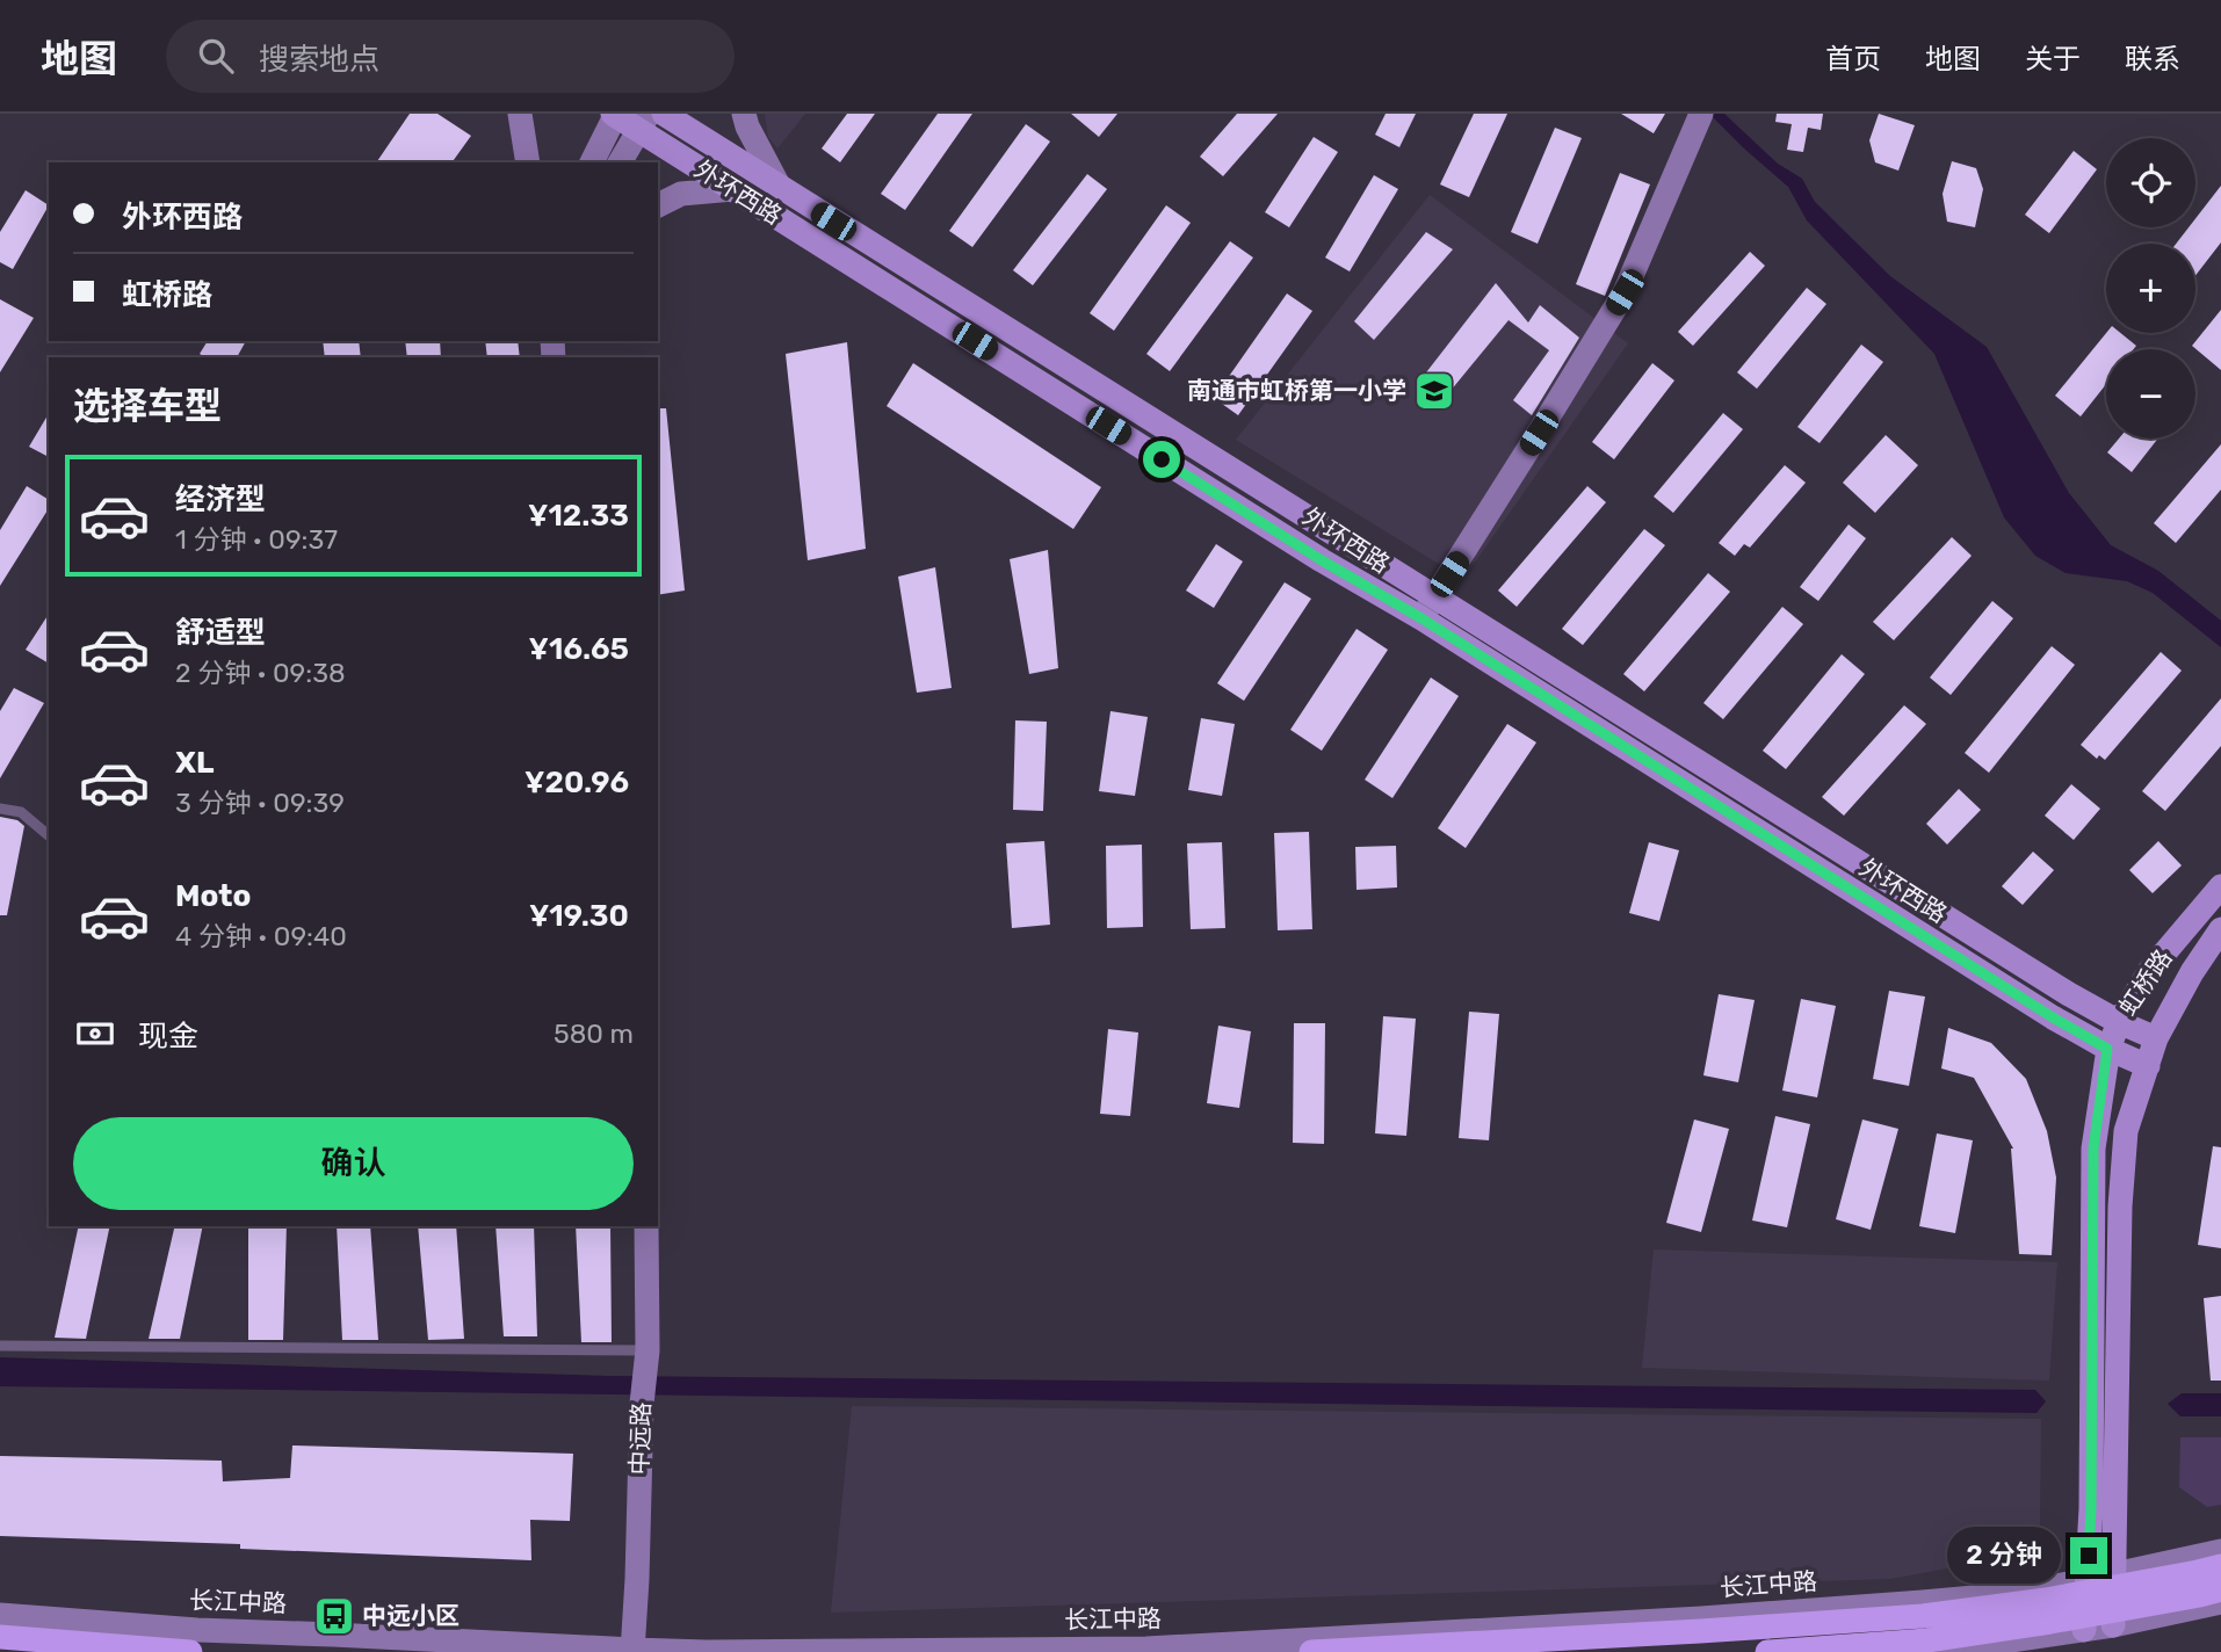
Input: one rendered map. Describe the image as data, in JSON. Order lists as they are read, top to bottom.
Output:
{
  "streets": {
    "highway": ["长江中路"],
    "main road": ["外环西路", "虹桥路", "中远路"]
  },
  "crossings": [
    ["外环西路", "虹桥路"],
    ["虹桥路", "长江中路"],
    ["中远路", "长江中路"]
  ],
  "places": {
    "school or university": ["南通市虹桥第一小学"],
    "bus stop": ["中远小区"]
  },
  "page": {
    "header": "地图",
    "search": "搜索地点",
    "nav": [
      "首页",
      "地图",
      "关于",
      "联系"
    ],
    "map_buttons": ["+", "−"],
    "banner": ["外环西路", "虹桥路"],
    "heading": "选择车型",
    "list": [
      {
        "name": "经济型",
        "note": "1 分钟 · 09:37",
        "value": "¥12.33"
      },
      {
        "name": "舒适型",
        "note": "2 分钟 · 09:38",
        "value": "¥16.65"
      },
      {
        "name": "XL",
        "note": "3 分钟 · 09:39",
        "value": "¥20.96"
      },
      {
        "name": "Moto",
        "note": "4 分钟 · 09:40",
        "value": "¥19.30"
      }
    ],
    "pay": ["现金", "580 m"],
    "buttons": "确认",
    "bubble": "2 分钟"
  }
}
